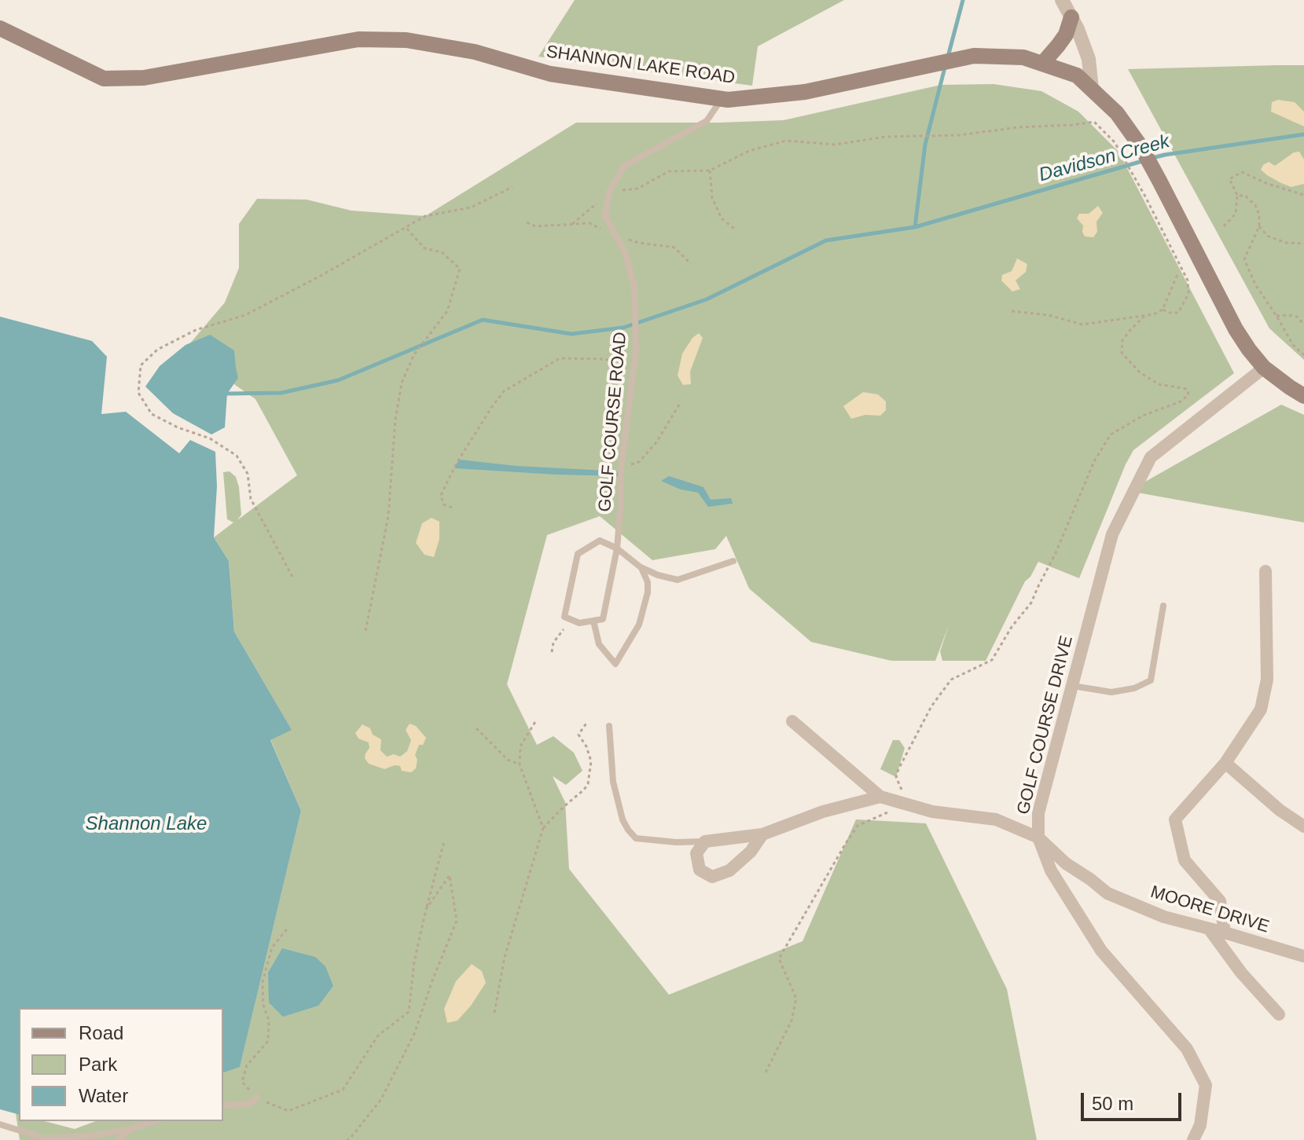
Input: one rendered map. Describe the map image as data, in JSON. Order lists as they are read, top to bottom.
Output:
{
  "streets": {
    "main road": ["SHANNON LAKE ROAD"],
    "street": ["GOLF COURSE DRIVE", "MOORE DRIVE"],
    "lane": ["GOLF COURSE ROAD"]
  },
  "crossings": [
    ["SHANNON LAKE ROAD", "GOLF COURSE DRIVE"],
    ["GOLF COURSE DRIVE", "MOORE DRIVE"]
  ],
  "water": ["Davidson Creek", "Shannon Lake"],
  "legend": ["Road", "Park", "Water"],
  "scale_bar": "50 m"
}
